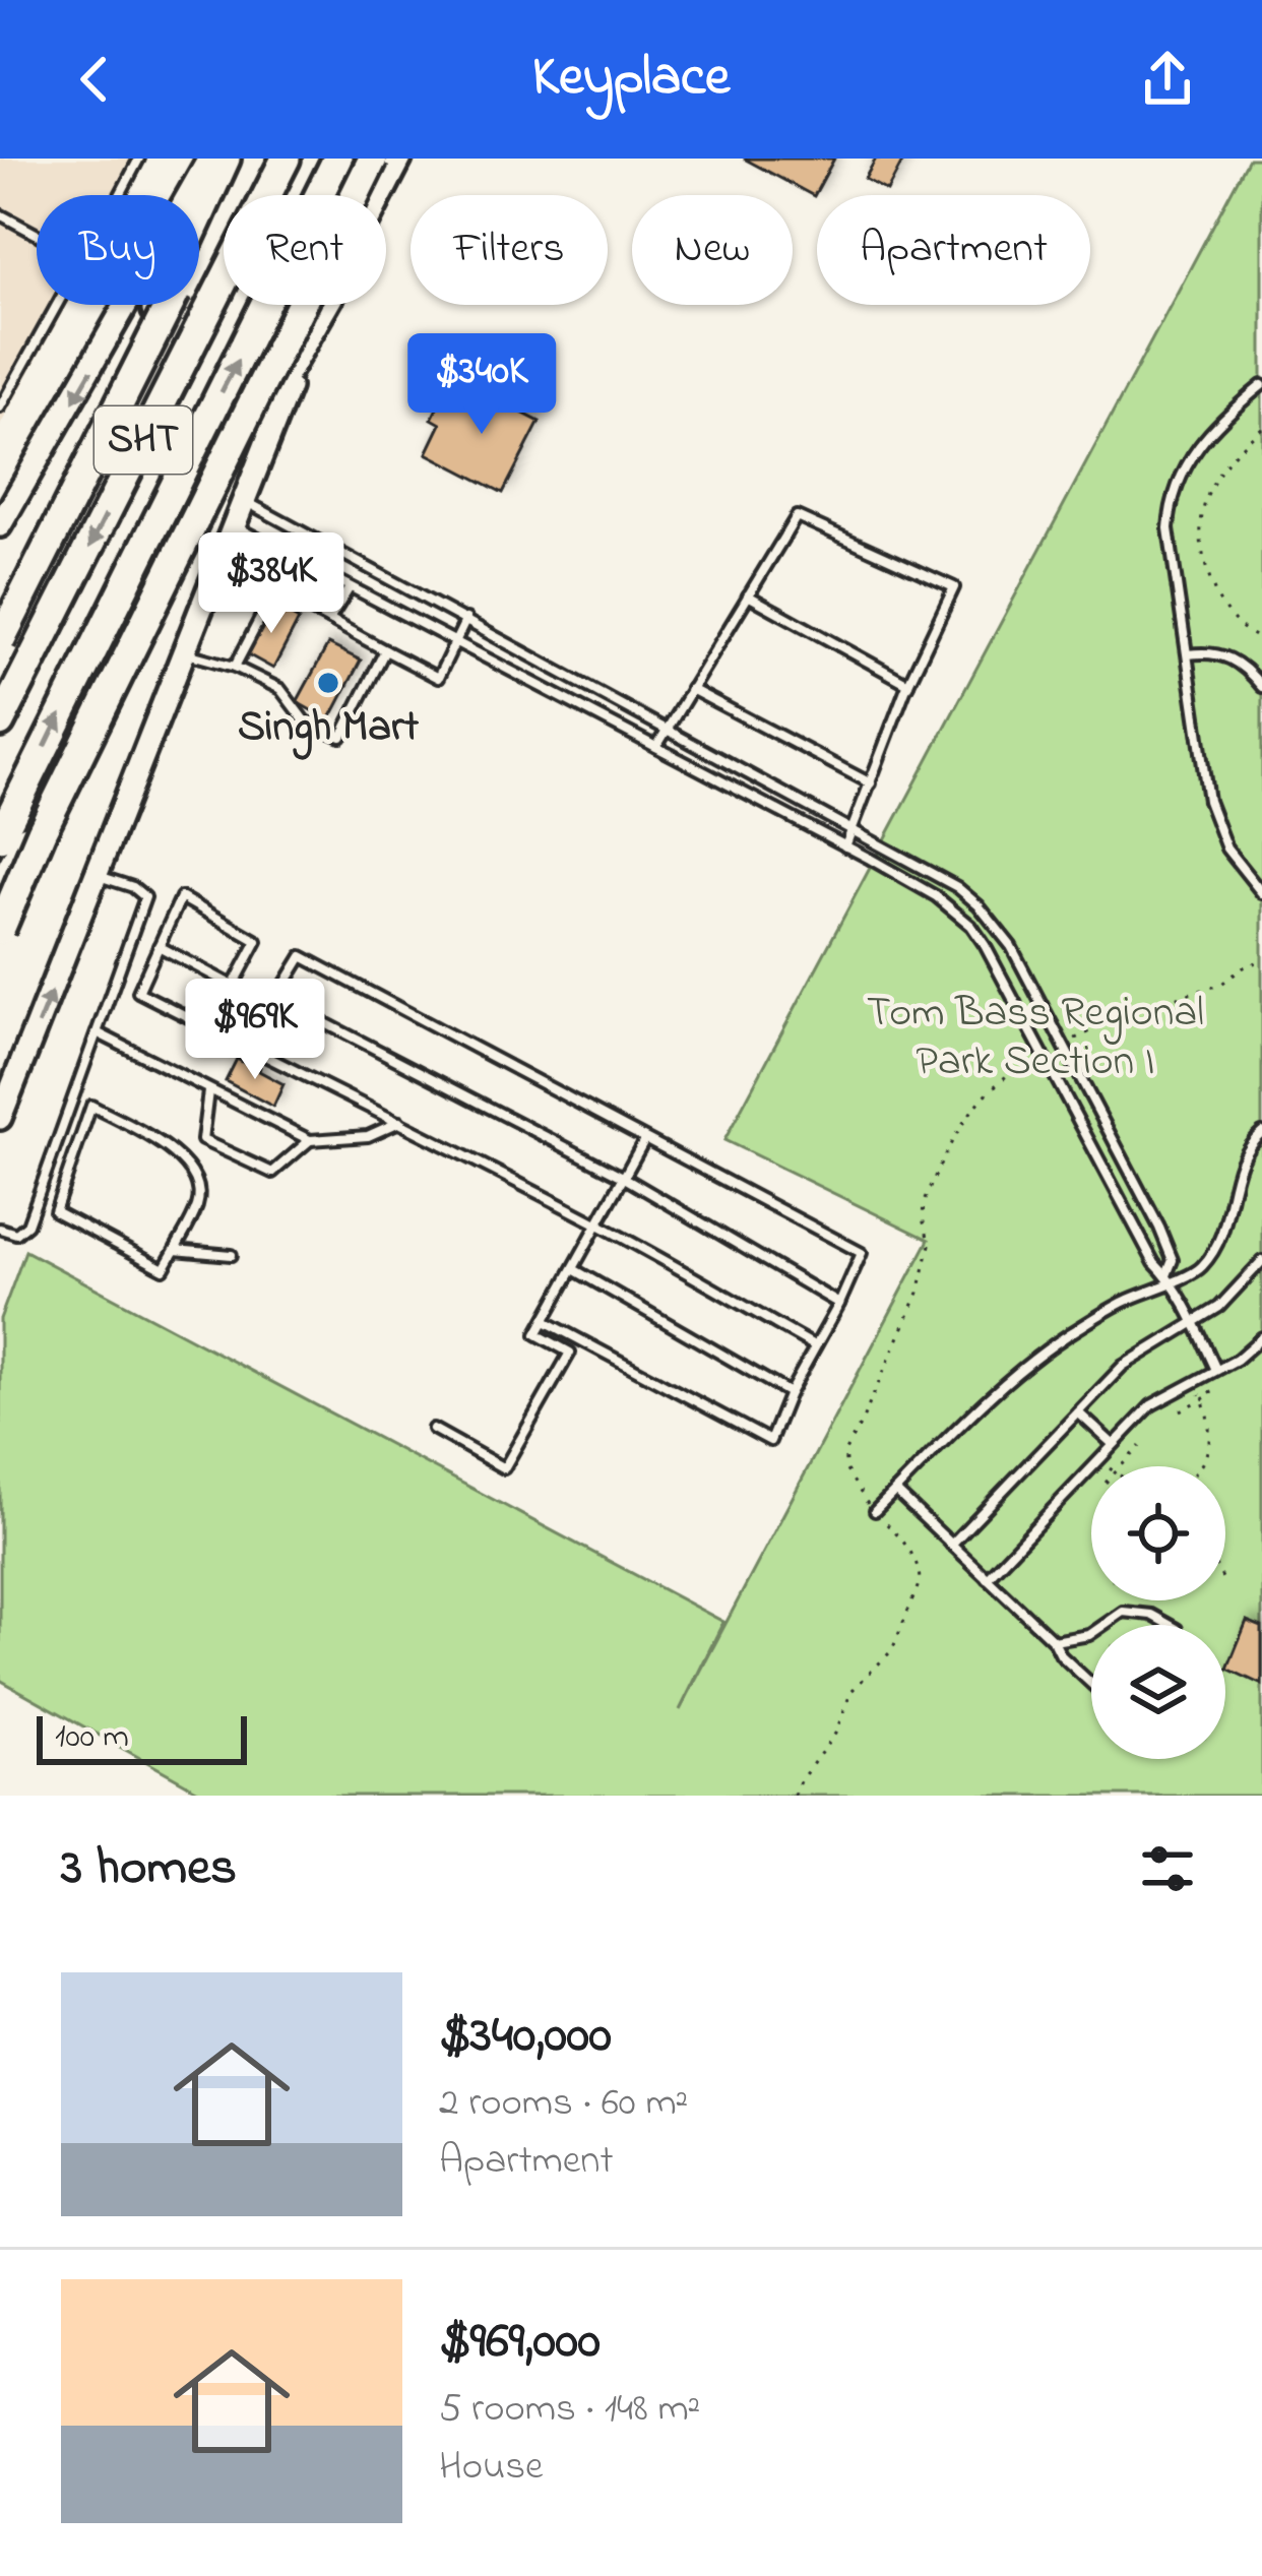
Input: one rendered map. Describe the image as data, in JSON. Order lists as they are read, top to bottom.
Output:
{
  "streets": {
    "highway": ["SHT"]
  },
  "parks": ["Tom Bass Regional Park Section I"],
  "places": ["Singh Mart"],
  "scale_bar": "100 m",
  "page": {
    "header": "Keyplace",
    "chip": [
      "Buy",
      "Rent",
      "Filters",
      "New",
      "Apartment"
    ],
    "price": ["$340K", "$384K", "$969K"],
    "scale": "100 m",
    "heading": "3 homes",
    "list": [
      {
        "name": "$340,000",
        "note": "2 rooms · 60 m² · Apartment"
      },
      {
        "name": "$969,000",
        "note": "5 rooms · 148 m² · House"
      }
    ]
  }
}
